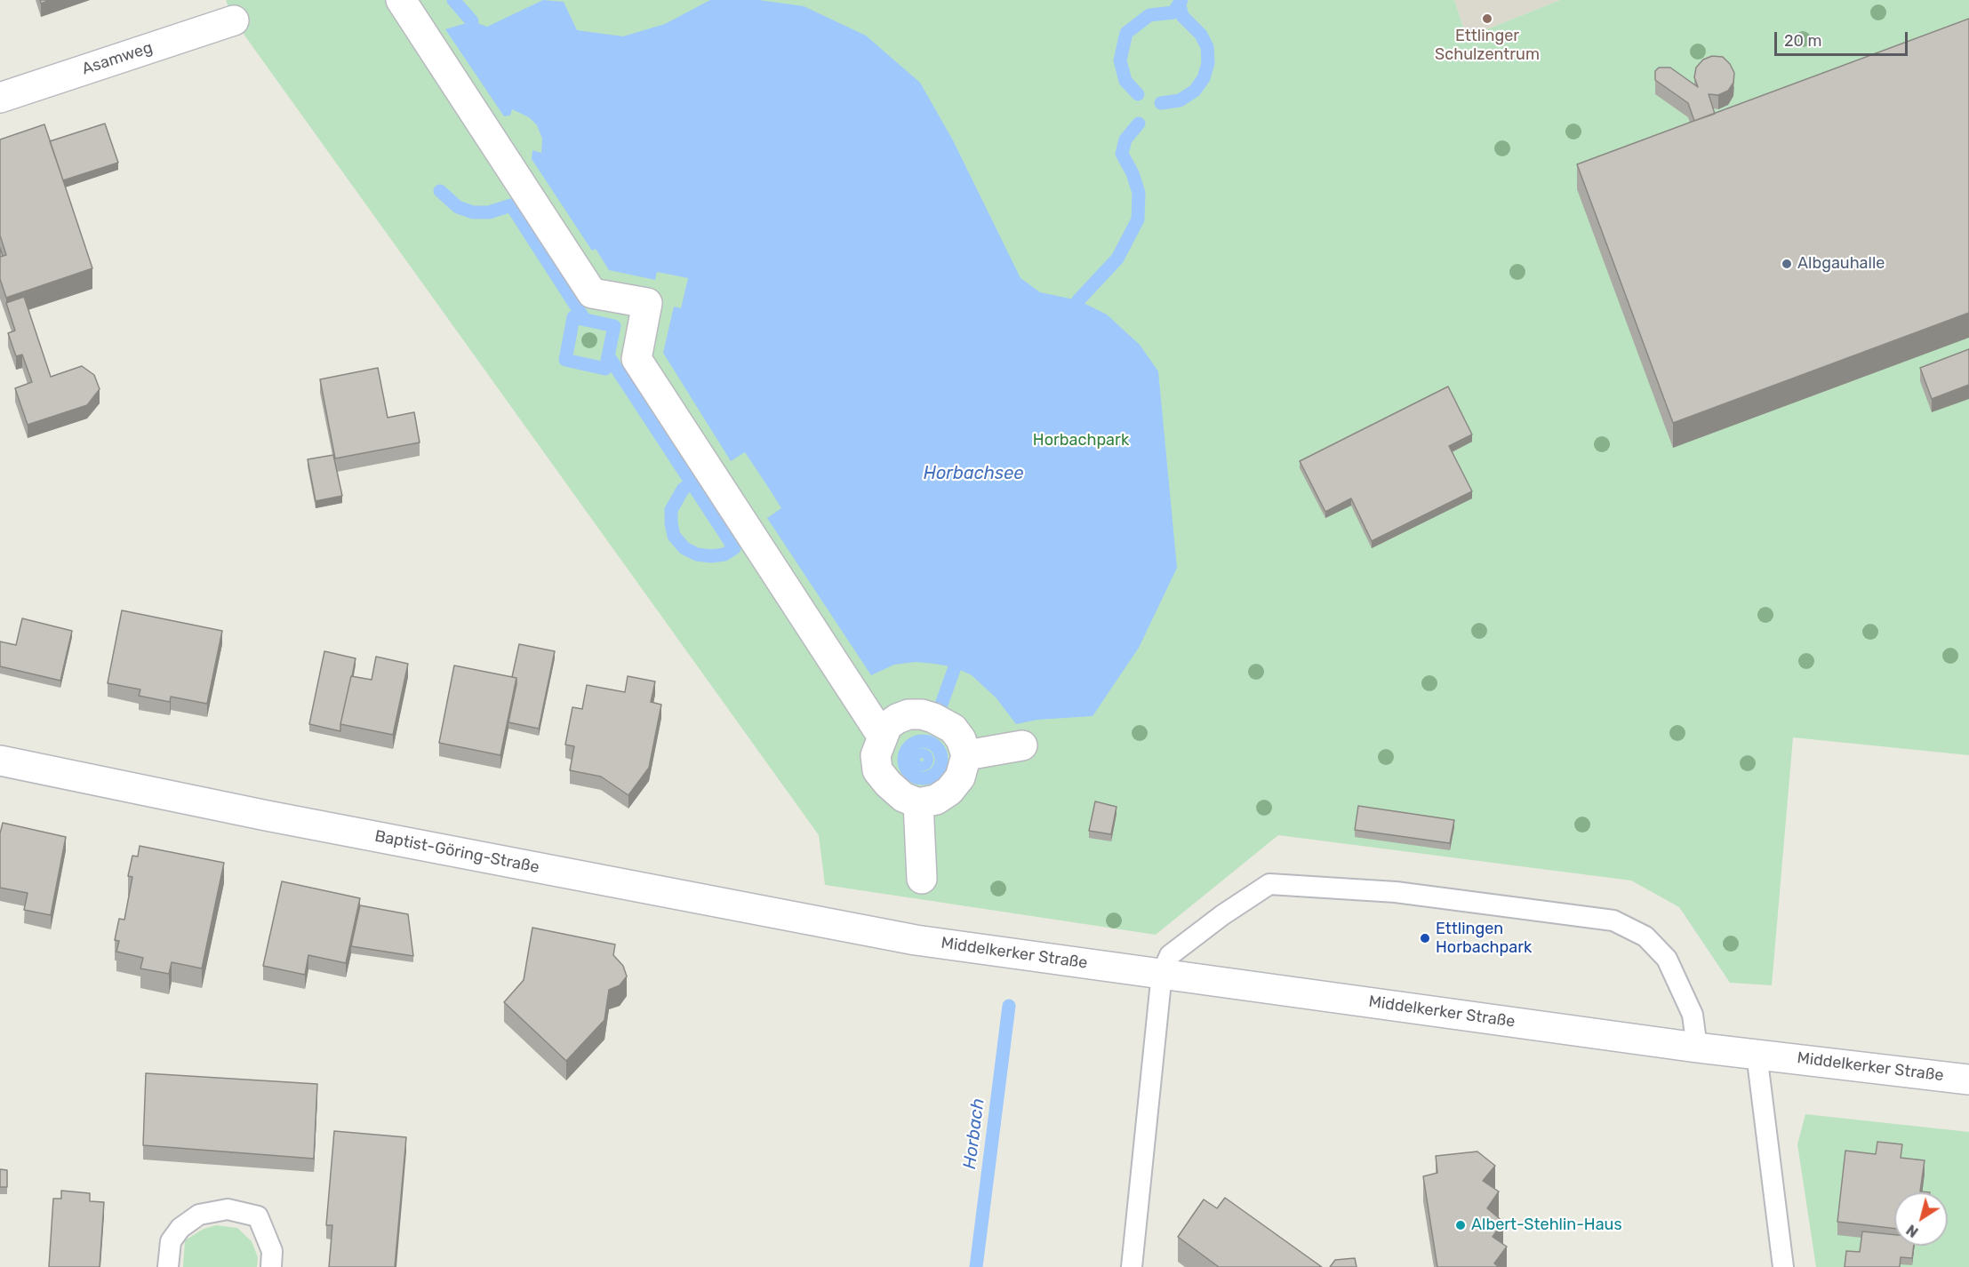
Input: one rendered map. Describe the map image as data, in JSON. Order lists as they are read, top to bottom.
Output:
{
  "streets": {
    "street": ["Asamweg", "Baptist-Göring-Straße", "Middelkerker Straße"]
  },
  "crossings": [
    ["Baptist-Göring-Straße", "Middelkerker Straße"]
  ],
  "water": ["Horbachsee", "Horbach"],
  "parks": ["Horbachpark"],
  "places": [
    "Ettlinger Schulzentrum",
    "Albgauhalle",
    "Ettlingen Horbachpark",
    "Albert-Stehlin-Haus"
  ],
  "scale_bar": "20 m",
  "north": "bottom left"
}
